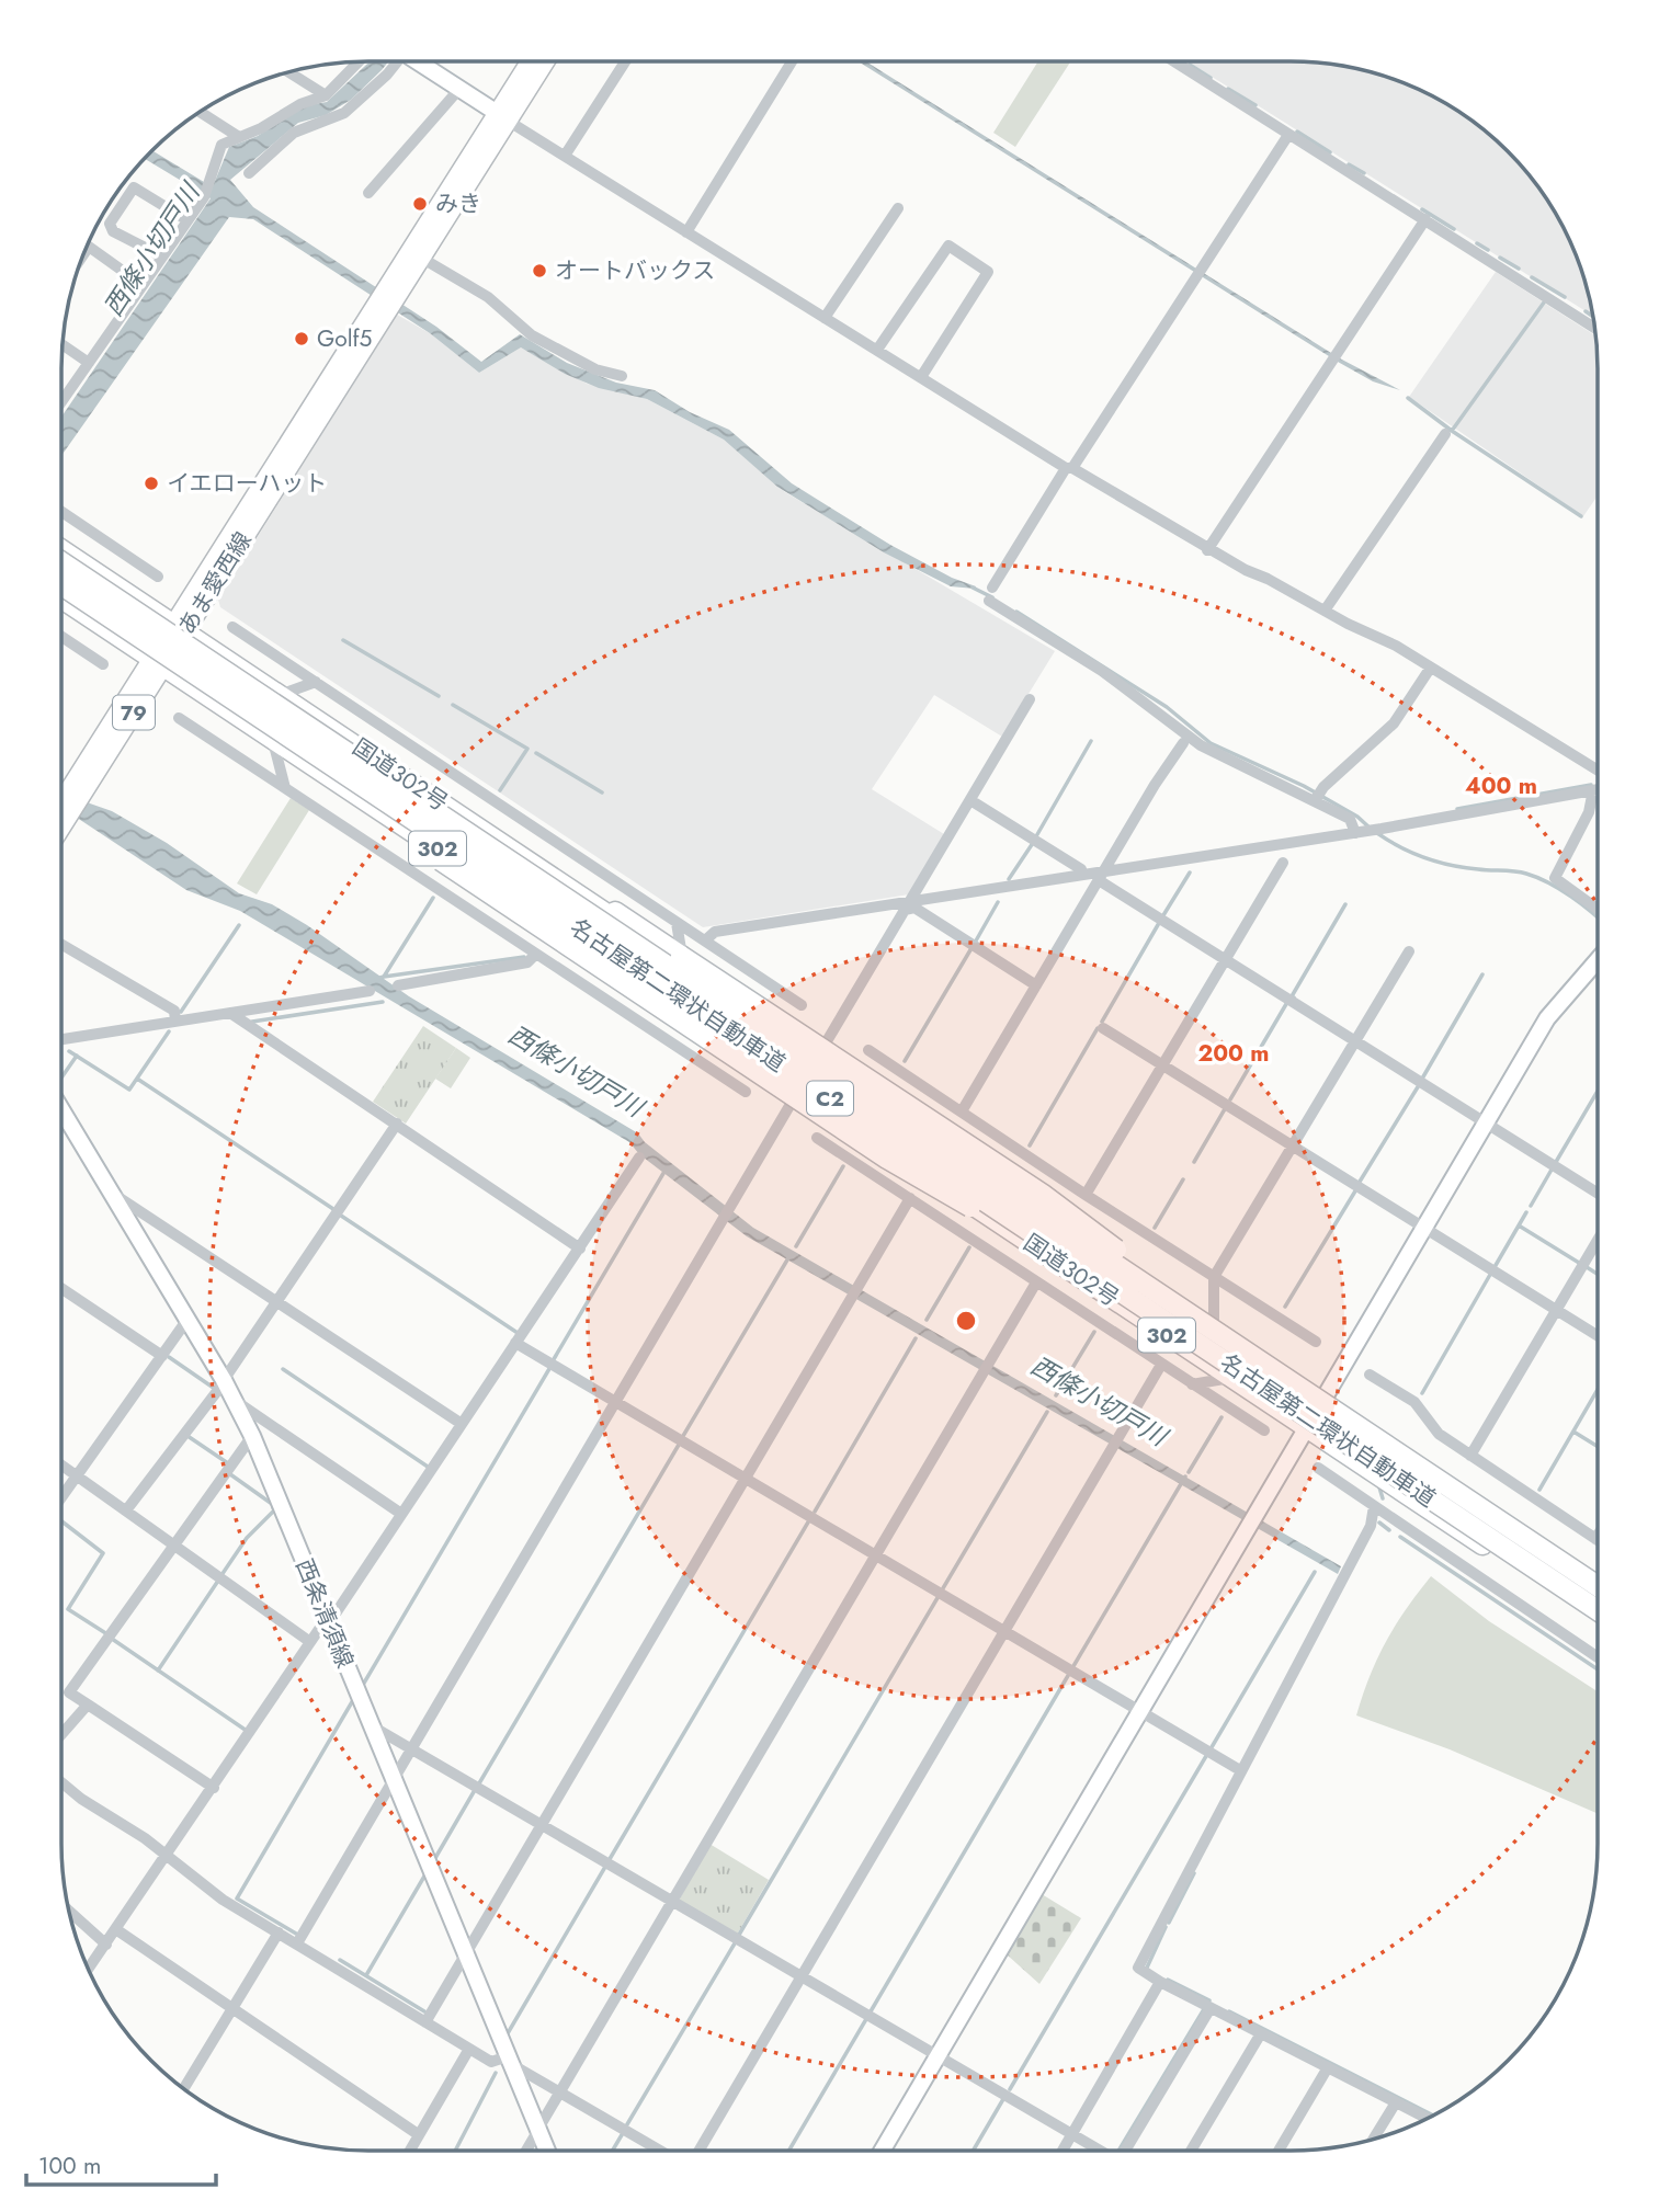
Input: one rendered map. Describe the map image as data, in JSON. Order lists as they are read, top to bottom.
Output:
{
  "streets": {
    "highway": [
      "国道302号",
      "302",
      "名古屋第二環状自動車道",
      "C2"
    ],
    "main road": ["あま愛西線", "79"],
    "street": ["西条清須線"]
  },
  "crossings": [
    ["あま愛西線", "国道302号"]
  ],
  "water": ["西條小切戸川"],
  "places": [
    "みき",
    "オートバックス",
    "Golf5",
    "イエローハット"
  ],
  "scale_bar": "100 m",
  "rings": ["400 m", "200 m"]
}
